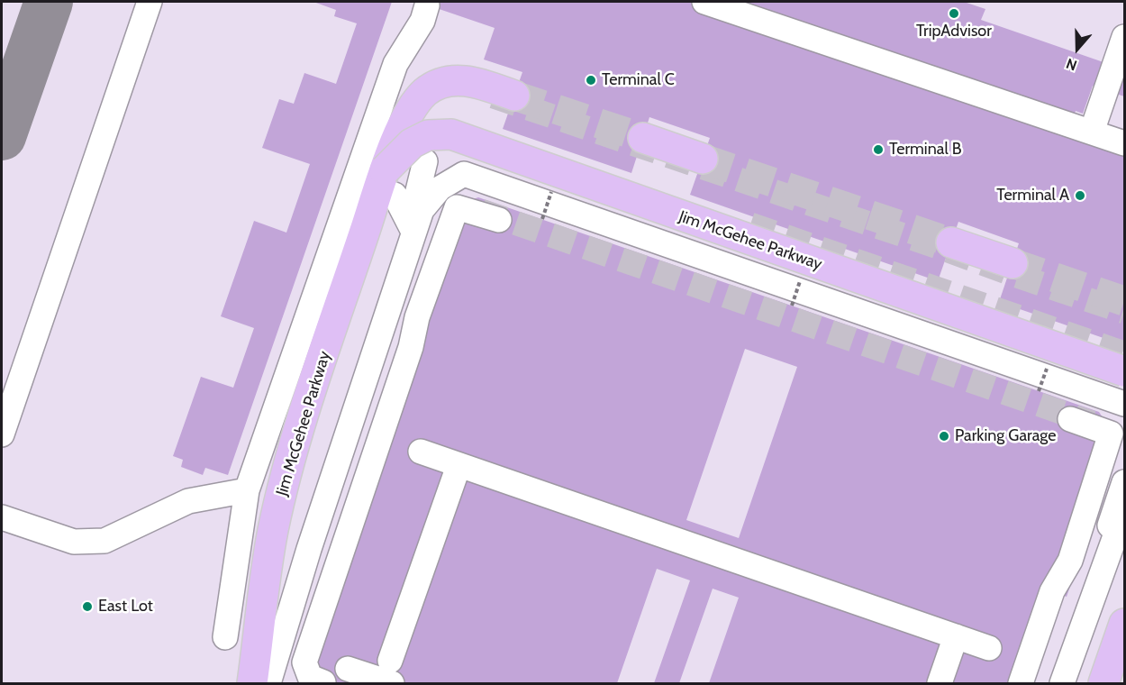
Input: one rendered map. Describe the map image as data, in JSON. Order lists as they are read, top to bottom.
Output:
{
  "streets": {
    "main road": ["Jim McGehee Parkway"]
  },
  "places": [
    "TripAdvisor",
    "Terminal C",
    "Terminal B",
    "Terminal A",
    "Parking Garage",
    "East Lot"
  ],
  "north": "bottom"
}
